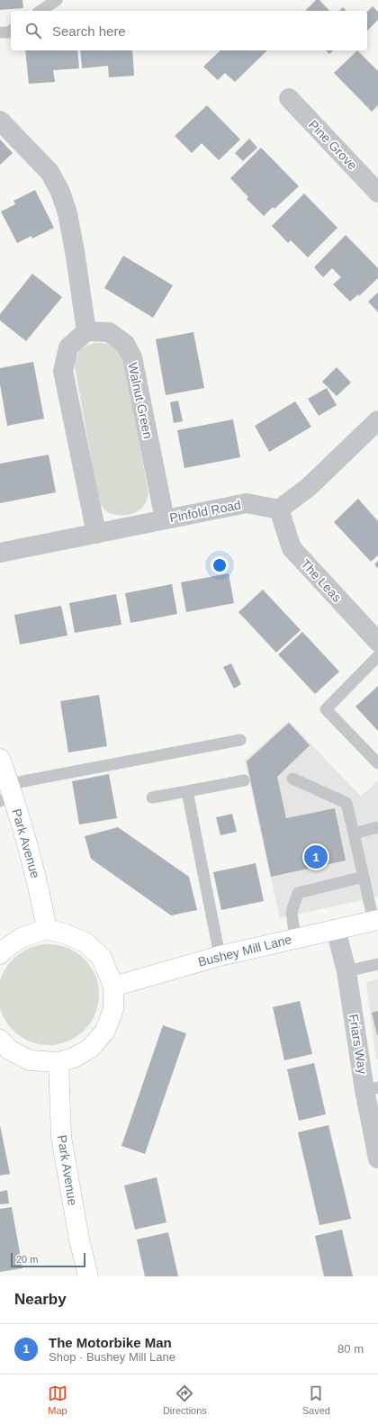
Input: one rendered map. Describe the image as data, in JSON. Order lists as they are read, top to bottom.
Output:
{
  "streets": {
    "street": [
      "Pine Grove",
      "Walnut Green",
      "Pinfold Road",
      "The Leas",
      "Park Avenue",
      "Bushey Mill Lane",
      "Friars Way"
    ]
  },
  "crossings": [
    ["Walnut Green", "Pinfold Road"],
    ["Pinfold Road", "The Leas"],
    ["Bushey Mill Lane", "Friars Way"]
  ],
  "scale_bar": "20 m",
  "page": {
    "search": "Search here",
    "pins": "1",
    "scale": "20 m",
    "heading": "Nearby",
    "list": [
      {
        "mark": "1",
        "name": "The Motorbike Man",
        "note": "Shop · Bushey Mill Lane",
        "value": "80 m"
      }
    ],
    "nav": ["Map", "Directions", "Saved"]
  }
}
